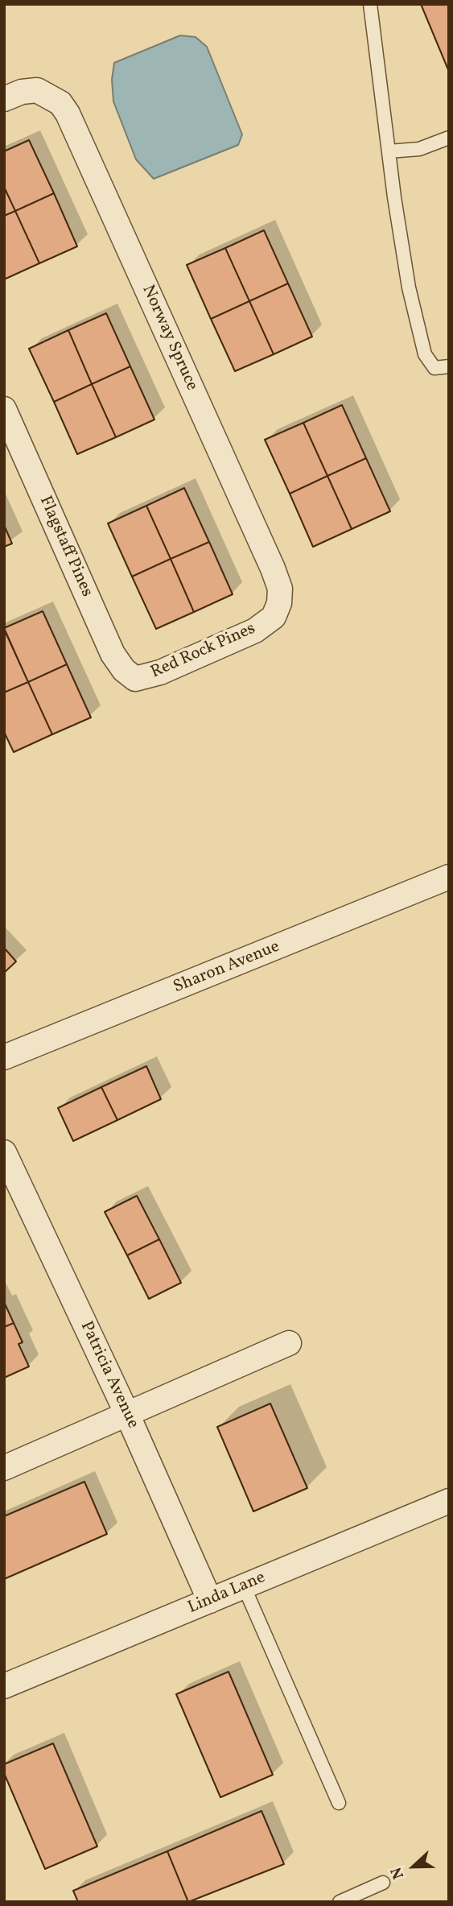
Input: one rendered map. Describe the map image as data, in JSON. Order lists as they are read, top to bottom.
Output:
{
  "streets": {
    "street": [
      "Norway Spruce",
      "Flagstaff Pines",
      "Red Rock Pines",
      "Sharon Avenue",
      "Patricia Avenue",
      "Linda Lane"
    ]
  },
  "crossings": [
    ["Norway Spruce", "Red Rock Pines"],
    ["Flagstaff Pines", "Red Rock Pines"],
    ["Patricia Avenue", "Linda Lane"]
  ],
  "north": "left"
}
